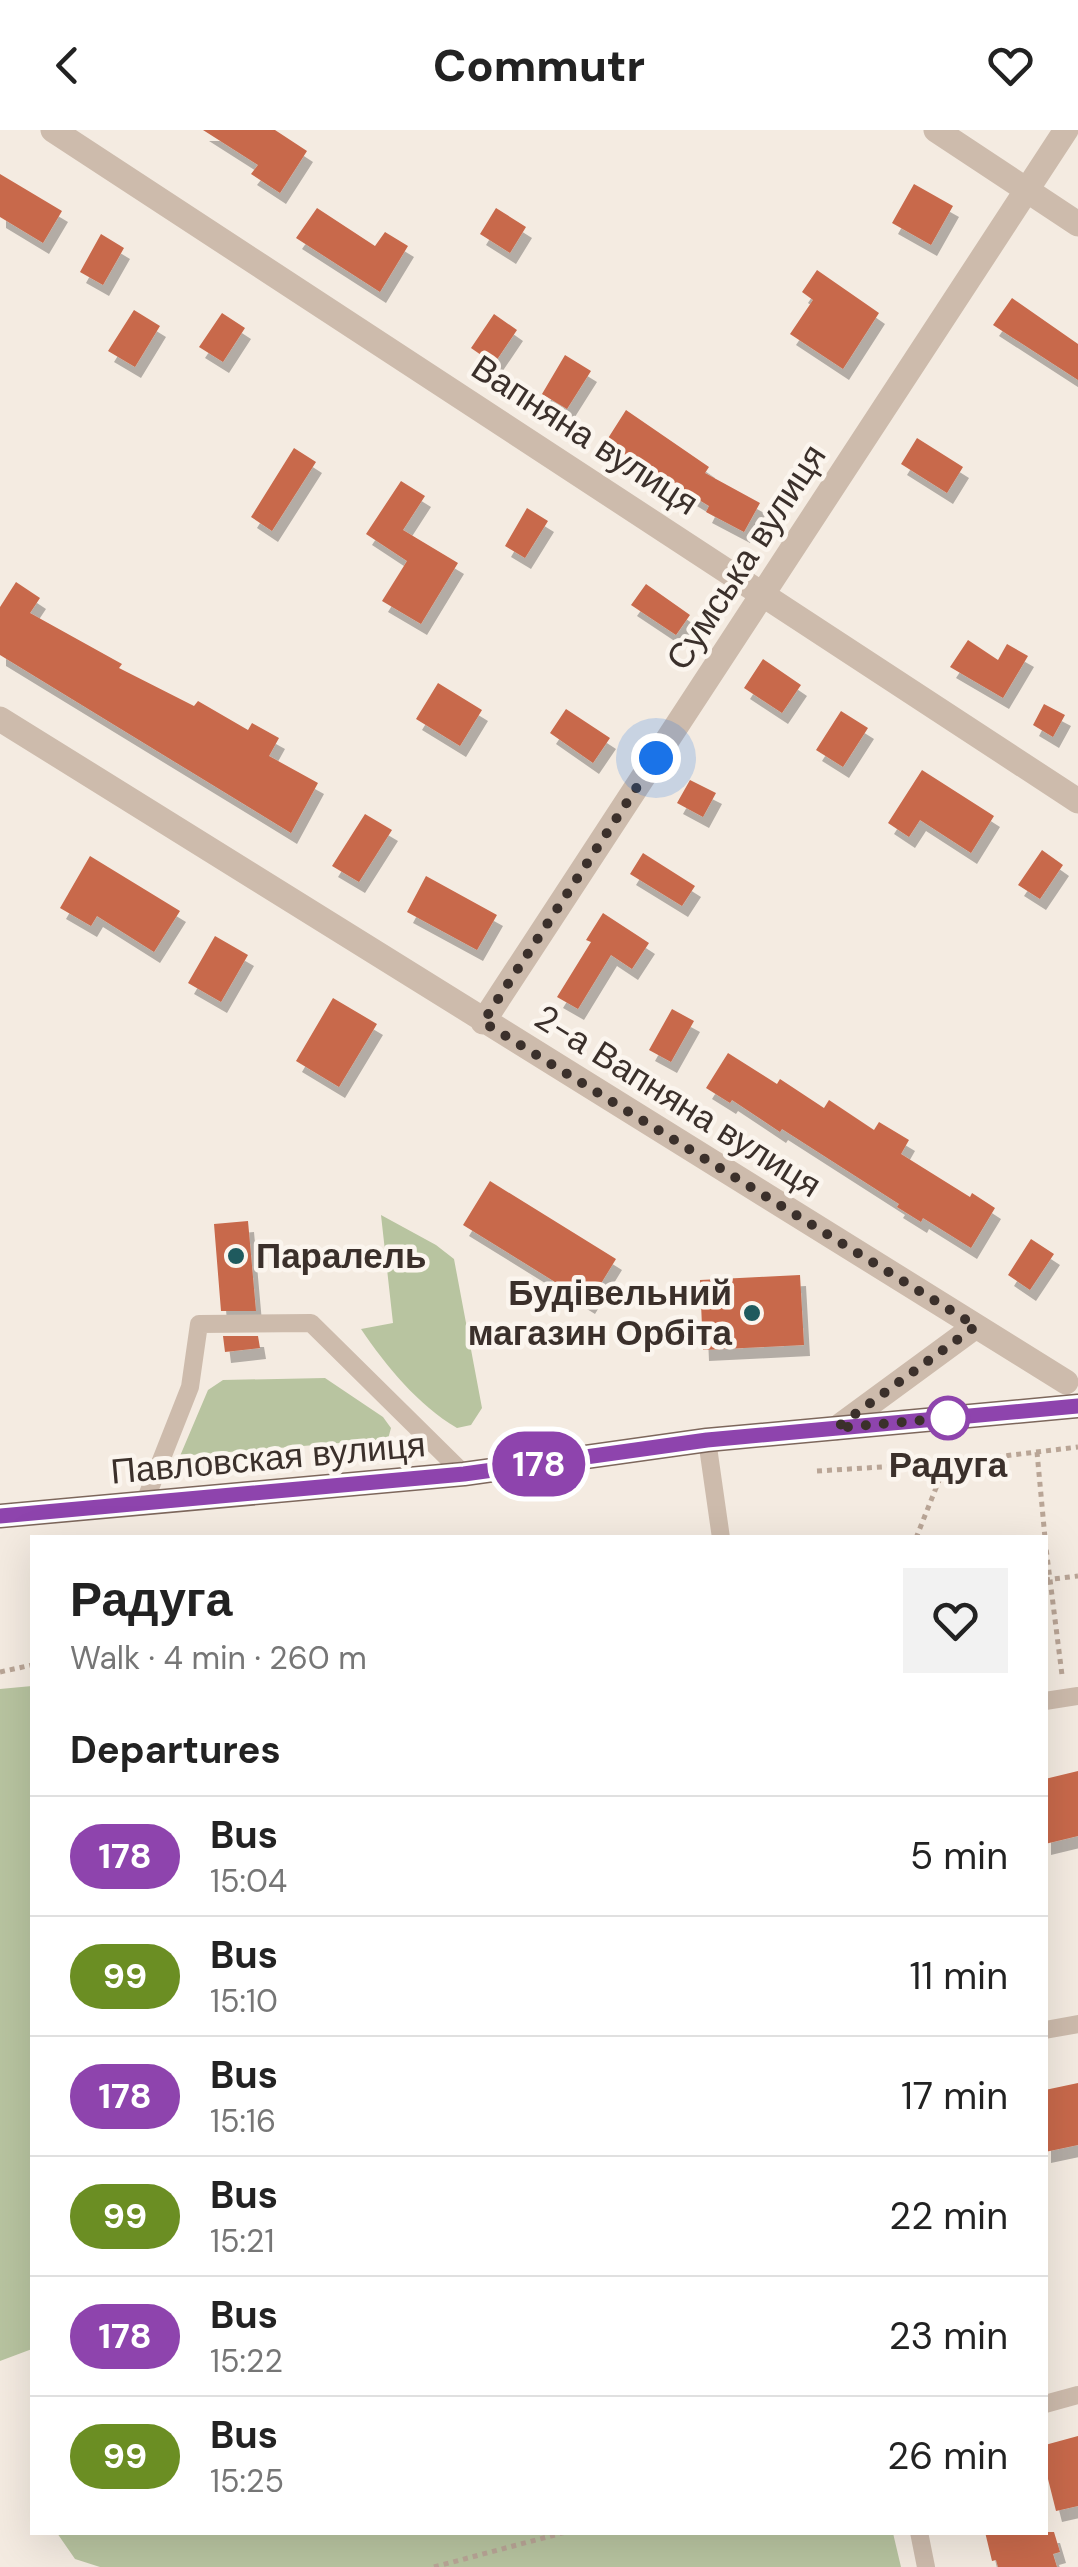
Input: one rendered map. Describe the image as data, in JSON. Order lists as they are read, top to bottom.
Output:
{
  "streets": {
    "main road": ["Павловская вулиця"],
    "street": ["Вапняна вулиця", "Сумська вулиця", "2-а Вапняна вулиця"]
  },
  "crossings": [
    ["Вапняна вулиця", "Сумська вулиця"],
    ["Сумська вулиця", "2-а Вапняна вулиця"]
  ],
  "places": ["Паралель", "Будівельний магазин Орбіта", "Радуга"],
  "lines": ["bus line 178"],
  "page": {
    "header": "Commutr",
    "on_map": "178",
    "heading": [
      ["Радуга", "Walk · 4 min · 260 m"],
      "Departures"
    ],
    "list": [
      {
        "mark": "178",
        "name": "Bus",
        "note": "15:04",
        "value": "5 min"
      },
      {
        "mark": "99",
        "name": "Bus",
        "note": "15:10",
        "value": "11 min"
      },
      {
        "mark": "178",
        "name": "Bus",
        "note": "15:16",
        "value": "17 min"
      },
      {
        "mark": "99",
        "name": "Bus",
        "note": "15:21",
        "value": "22 min"
      },
      {
        "mark": "178",
        "name": "Bus",
        "note": "15:22",
        "value": "23 min"
      },
      {
        "mark": "99",
        "name": "Bus",
        "note": "15:25",
        "value": "26 min"
      }
    ]
  }
}
